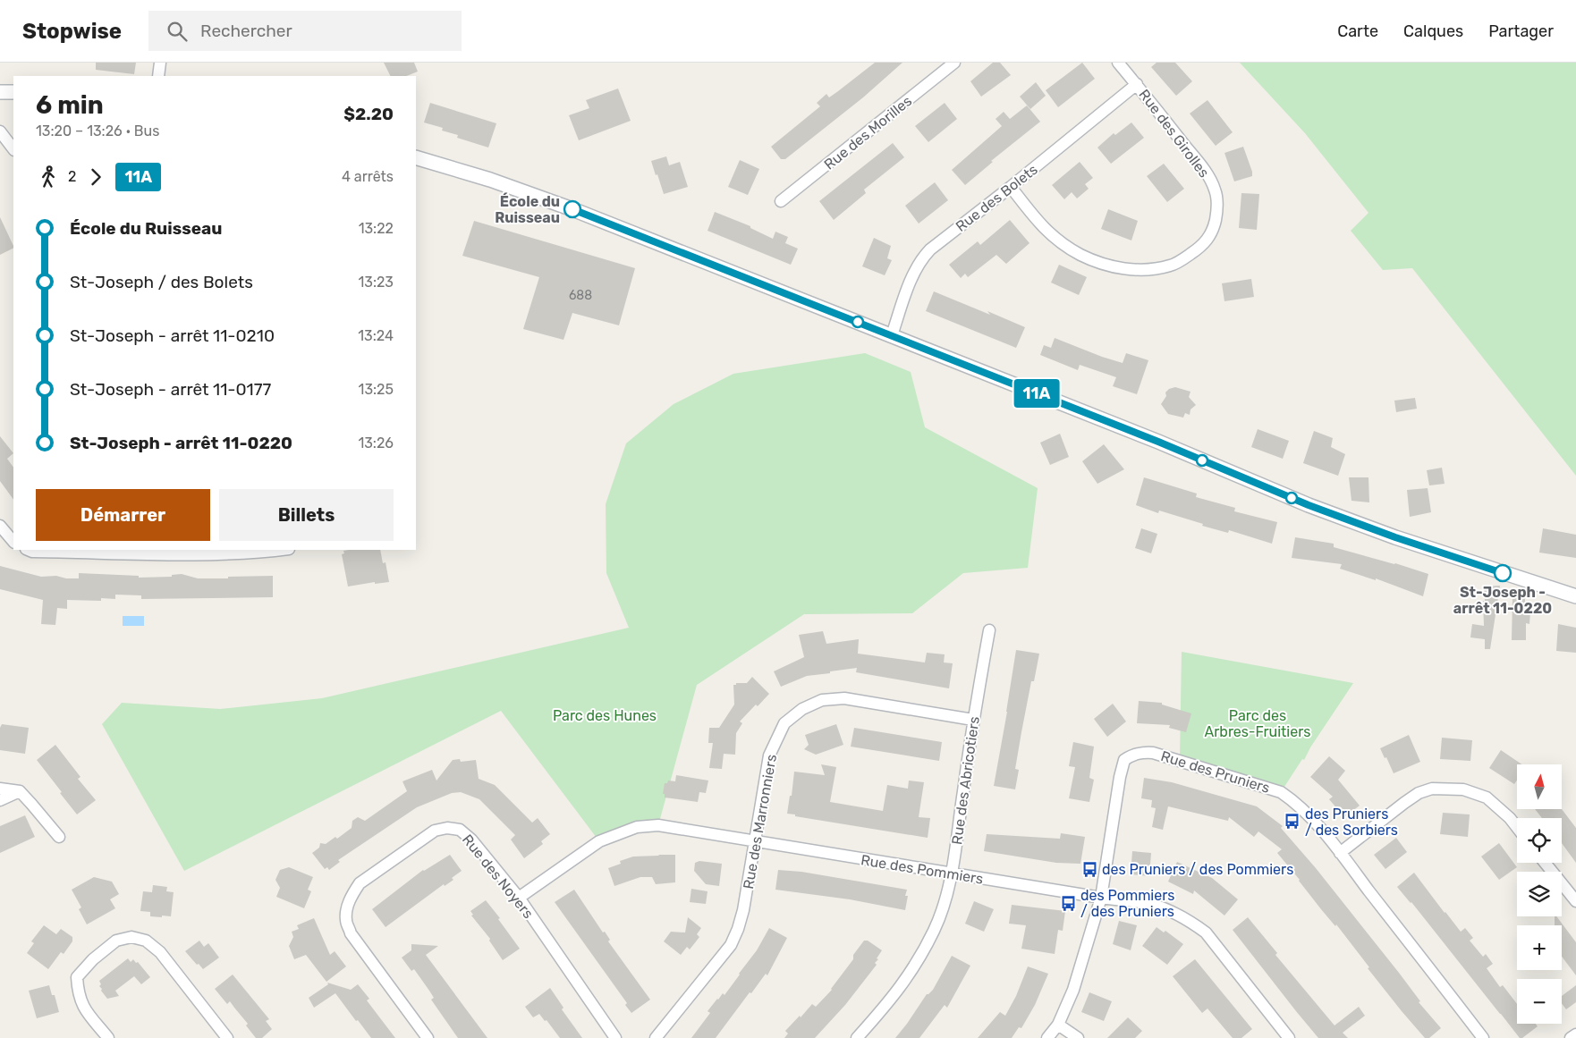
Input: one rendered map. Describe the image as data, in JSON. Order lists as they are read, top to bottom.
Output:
{
  "streets": {
    "street": [
      "Rue des Morilles",
      "Rue des Girolles",
      "Rue des Bolets",
      "Rue des Pruniers",
      "Rue des Abricotiers",
      "Rue des Marronniers",
      "Rue des Pommiers",
      "Rue des Noyers"
    ]
  },
  "crossings": [
    ["Rue des Girolles", "Rue des Bolets"],
    ["Rue des Pruniers", "Rue des Pommiers"],
    ["Rue des Abricotiers", "Rue des Marronniers"],
    ["Rue des Abricotiers", "Rue des Pommiers"],
    ["Rue des Marronniers", "Rue des Pommiers"],
    ["Rue des Pommiers", "Rue des Noyers"]
  ],
  "parks": ["Parc des Hunes", "Parc des Arbres-Fruitiers"],
  "places": {
    "other": ["École du Ruisseau", "St-Joseph - arrêt 11-0220"],
    "bus stop": ["des Pruniers / des Sorbiers", "des Pruniers / des Pommiers", "des Pommiers / des Pruniers"]
  },
  "lines": ["bus line 11A"],
  "house_numbers": ["688"],
  "north": "top",
  "page": {
    "header": "Stopwise",
    "search": "Rechercher",
    "nav": ["Carte", "Calques", "Partager"],
    "on_map": "11A",
    "heading": ["6 min", "13:20 – 13:26 · Bus", "$2.20"],
    "legs": ["2", "11A", "4 arrêts"],
    "list": [
      {
        "name": "École du Ruisseau",
        "value": "13:22"
      },
      {
        "name": "St-Joseph / des Bolets",
        "value": "13:23"
      },
      {
        "name": "St-Joseph - arrêt 11-0210",
        "value": "13:24"
      },
      {
        "name": "St-Joseph - arrêt 11-0177",
        "value": "13:25"
      },
      {
        "name": "St-Joseph - arrêt 11-0220",
        "value": "13:26"
      }
    ],
    "buttons": ["Démarrer", "Billets"],
    "map_buttons": ["+", "−"]
  }
}
